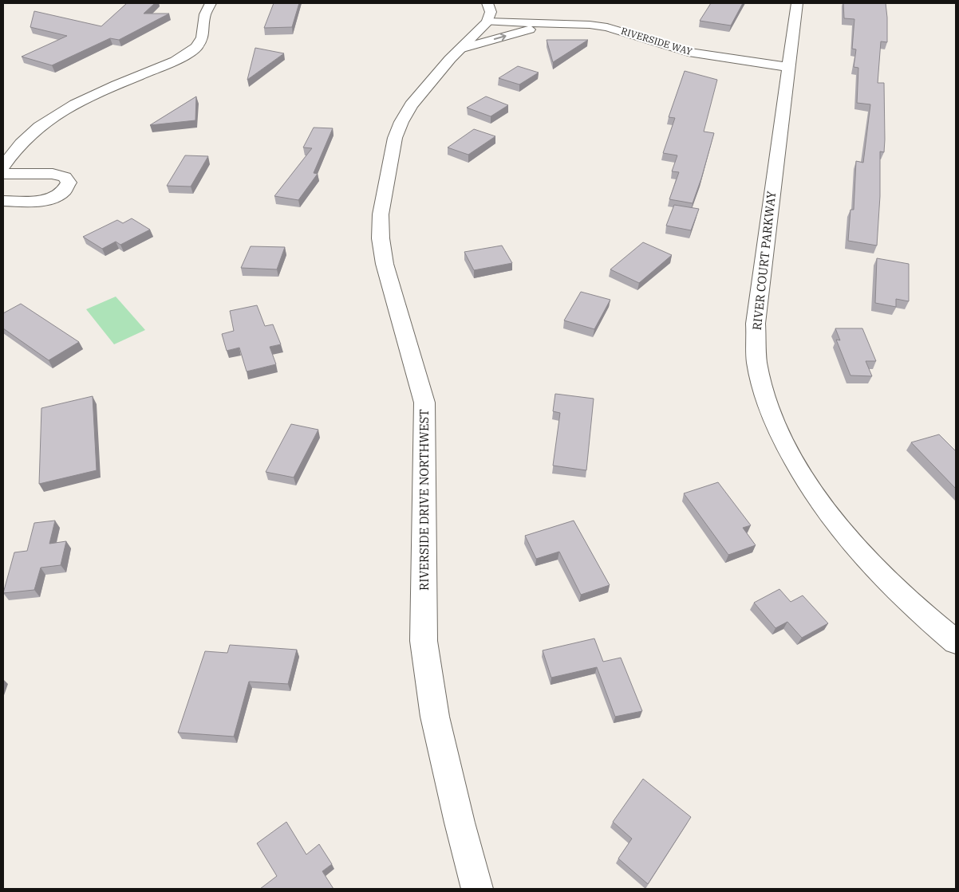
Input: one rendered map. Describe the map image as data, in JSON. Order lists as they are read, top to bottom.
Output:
{
  "streets": {
    "street": ["RIVERSIDE WAY", "RIVER COURT PARKWAY", "RIVERSIDE DRIVE NORTHWEST"]
  },
  "crossings": [
    ["RIVERSIDE WAY", "RIVER COURT PARKWAY"],
    ["RIVERSIDE WAY", "RIVERSIDE DRIVE NORTHWEST"]
  ]
}
